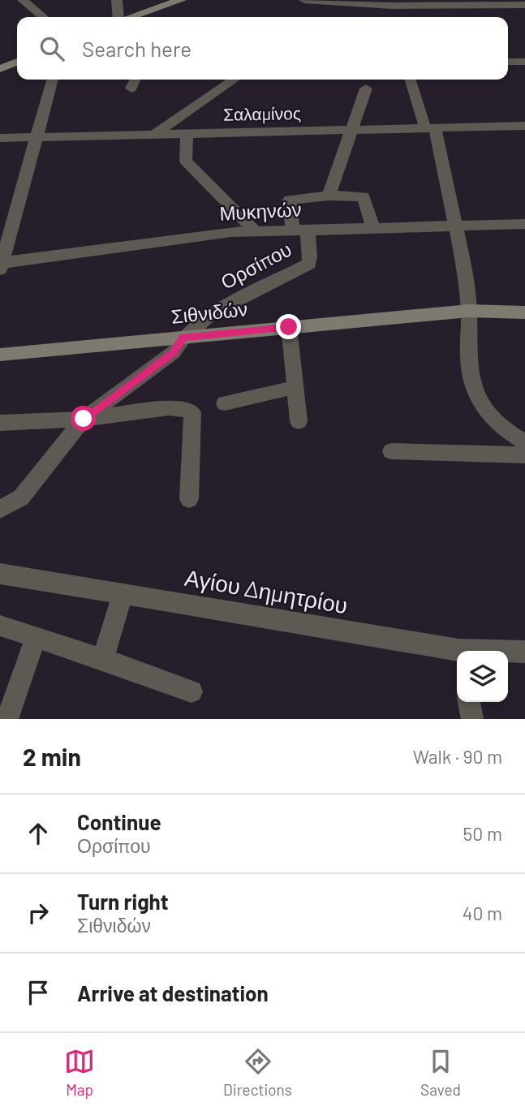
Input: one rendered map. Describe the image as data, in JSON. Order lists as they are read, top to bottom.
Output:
{
  "streets": {
    "street": [
      "Σαλαμίνος",
      "Μυκηνών",
      "Ορσίπου",
      "Σιθνιδών",
      "Αγίου Δημητρίου"
    ]
  },
  "crossings": [
    ["Μυκηνών", "Ορσίπου"],
    ["Ορσίπου", "Σιθνιδών"]
  ],
  "page": {
    "search": "Search here",
    "heading": ["2 min", "Walk · 90 m"],
    "list": [
      ["Continue", "Ορσίπου", "50 m"],
      ["Turn right", "Σιθνιδών", "40 m"],
      "Arrive at destination"
    ],
    "nav": ["Map", "Directions", "Saved"]
  }
}
